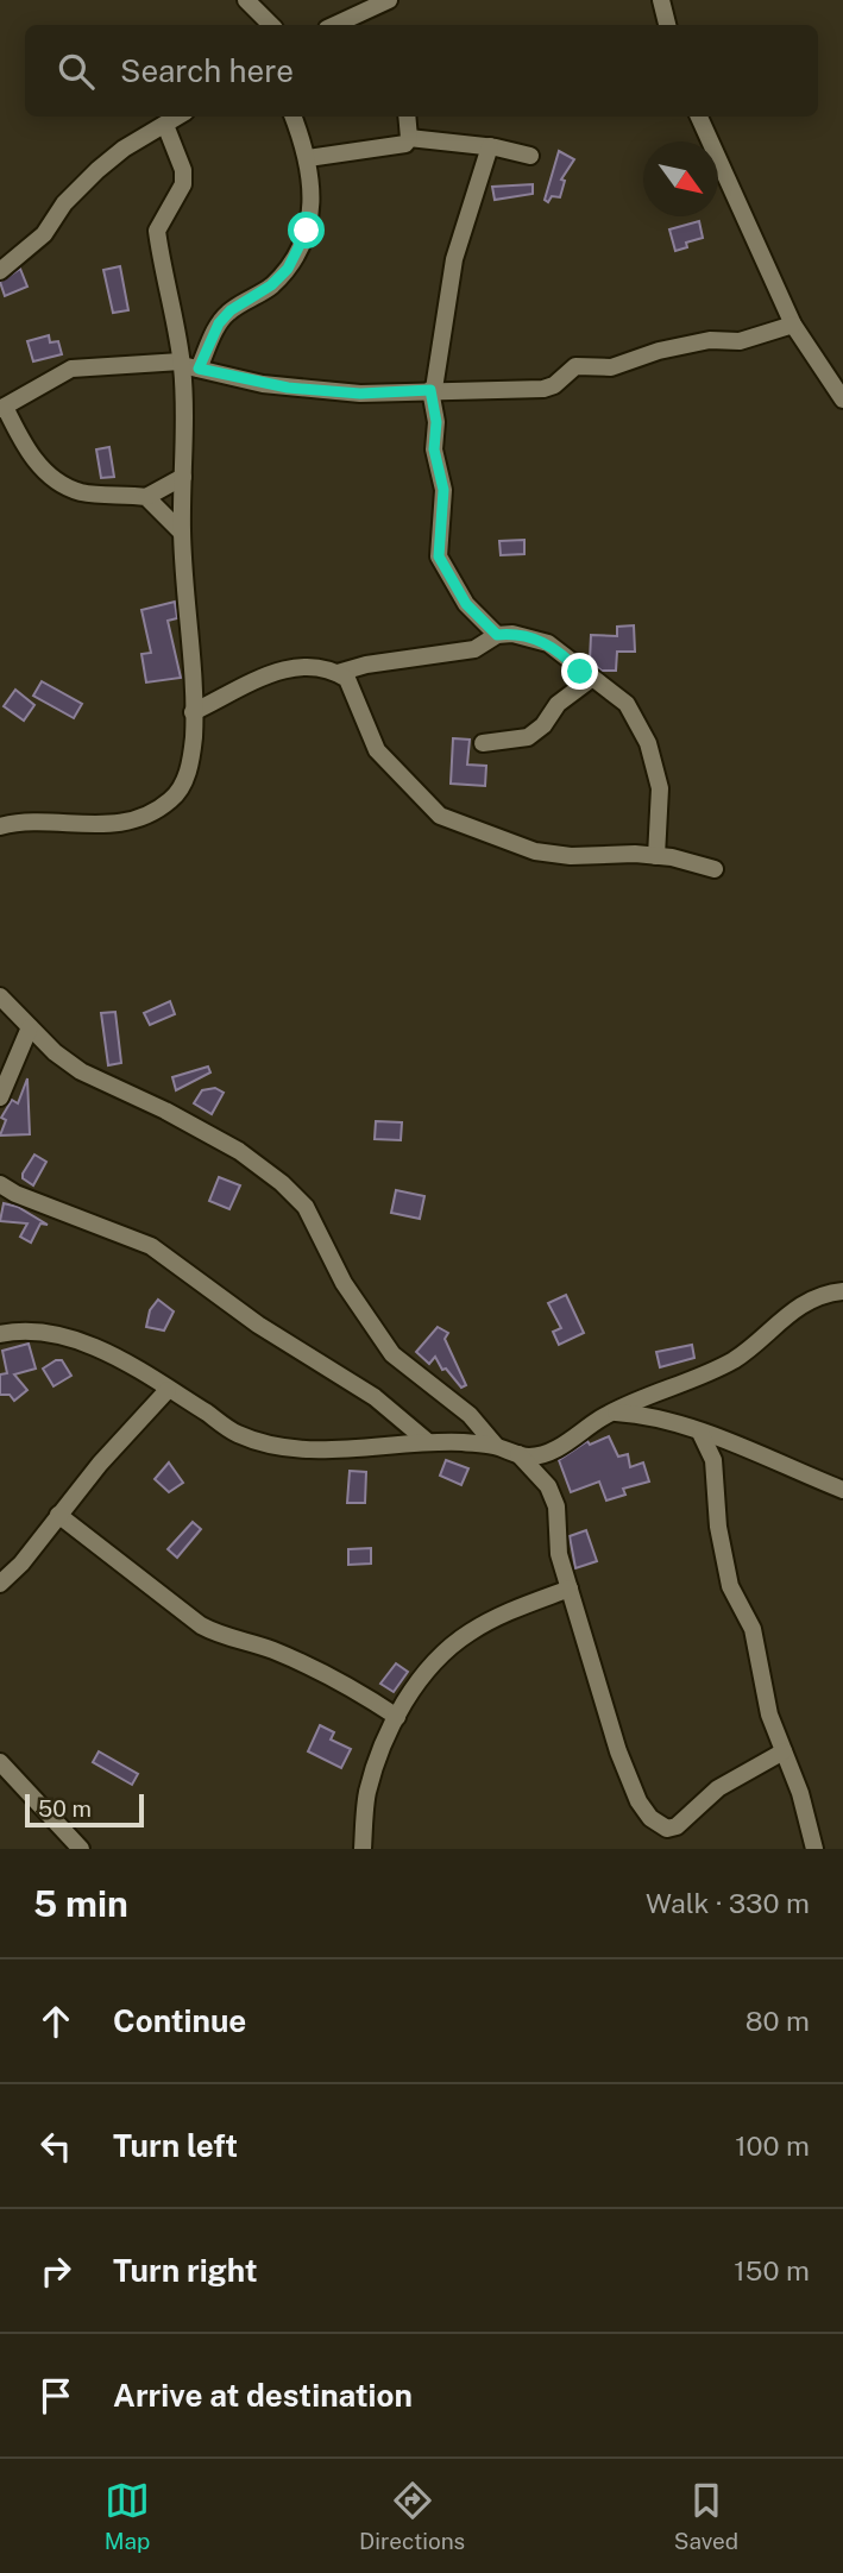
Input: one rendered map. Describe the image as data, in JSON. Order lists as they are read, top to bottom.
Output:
{
  "scale_bar": "50 m",
  "north": "bottom right",
  "page": {
    "search": "Search here",
    "scale": "50 m",
    "heading": ["5 min", "Walk · 330 m"],
    "list": [
      ["Continue", "80 m"],
      ["Turn left", "100 m"],
      ["Turn right", "150 m"],
      "Arrive at destination"
    ],
    "nav": ["Map", "Directions", "Saved"]
  }
}
